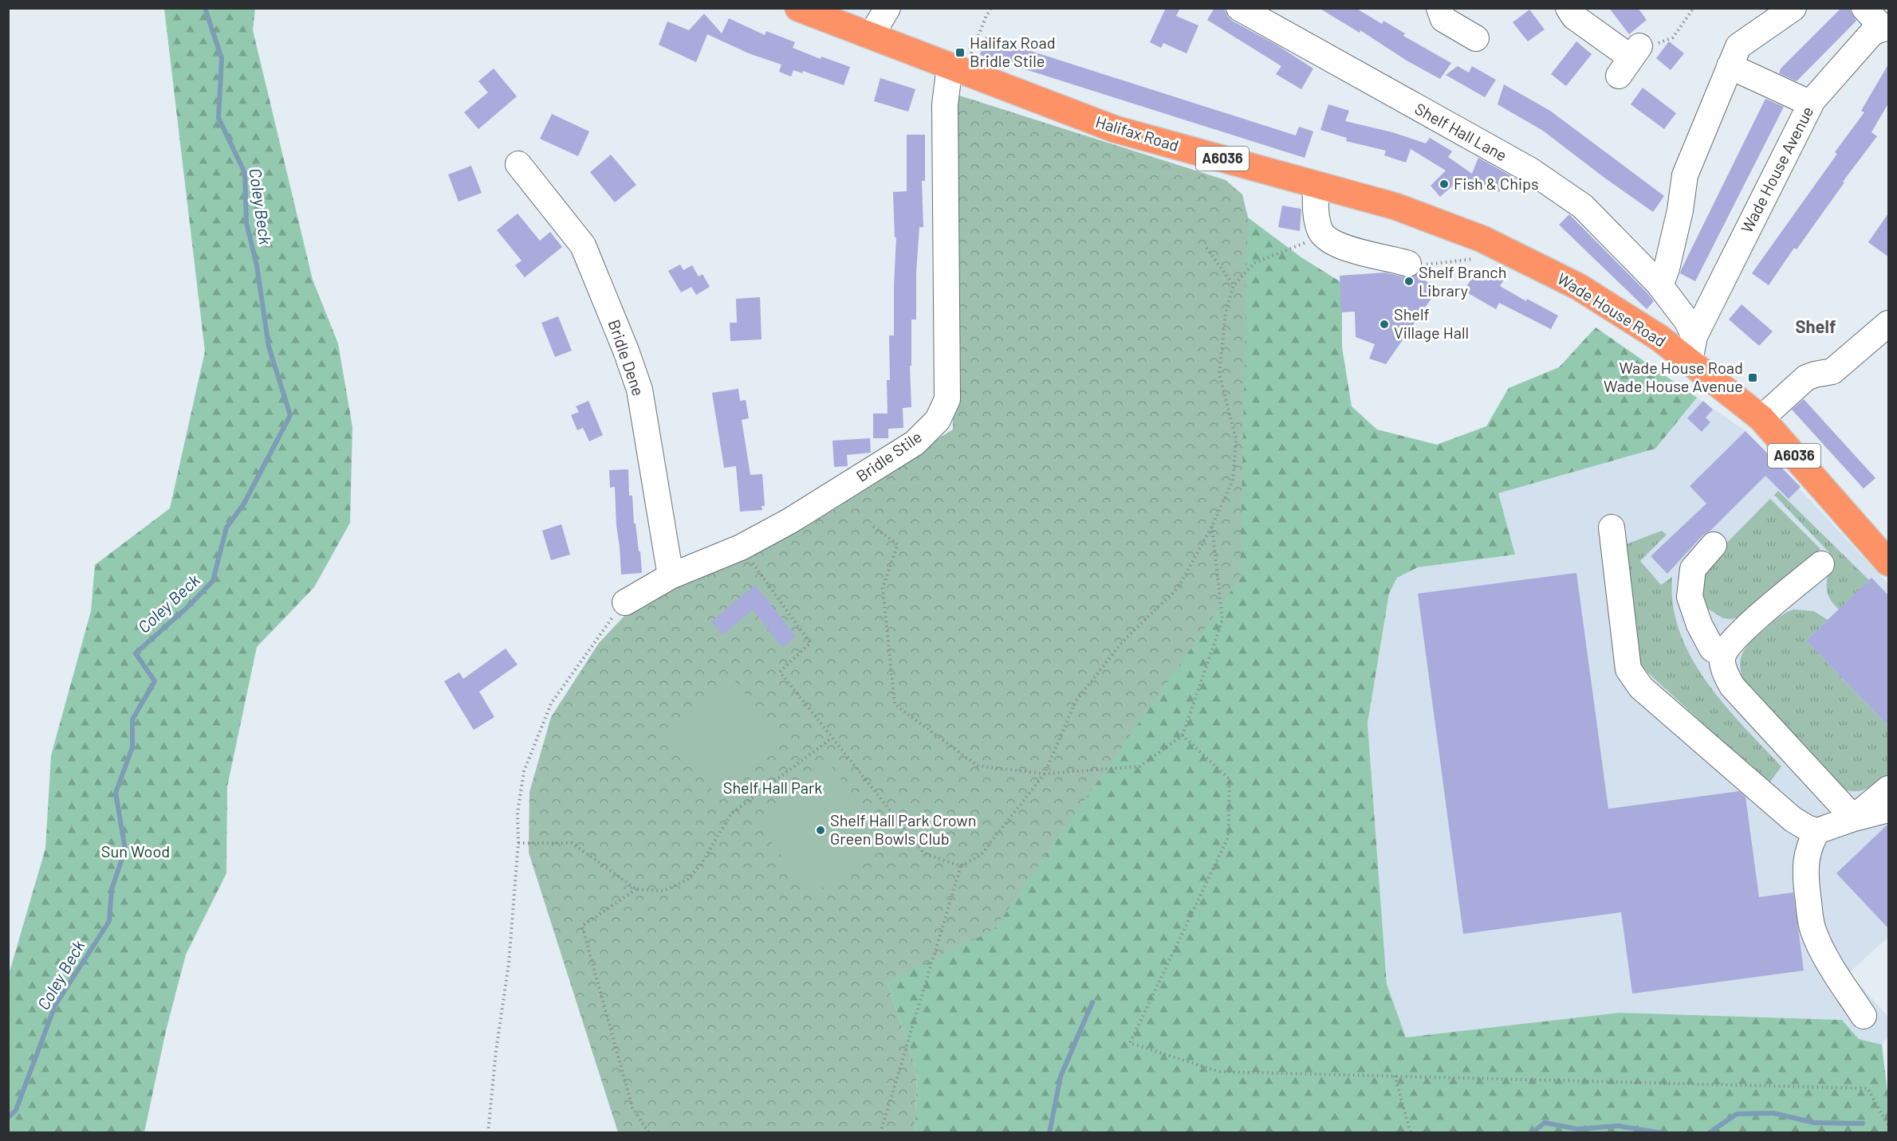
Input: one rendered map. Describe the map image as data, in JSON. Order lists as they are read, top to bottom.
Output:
{
  "streets": {
    "highway": ["Halifax Road", "A6036", "Wade House Road"],
    "street": [
      "Shelf Hall Lane",
      "Wade House Avenue",
      "Bridle Dene",
      "Bridle Stile"
    ]
  },
  "crossings": [
    ["Shelf Hall Lane", "Wade House Avenue"],
    ["Halifax Road", "Wade House Road"],
    ["Halifax Road", "Bridle Stile"],
    ["Bridle Dene", "Bridle Stile"]
  ],
  "districts": ["Shelf"],
  "water": ["Coley Beck"],
  "parks": ["Shelf Hall Park", "Sun Wood"],
  "places": {
    "transit": ["Halifax Road Bridle Stile", "Wade House Road Wade House Avenue"],
    "other": [
      "Fish & Chips",
      "Shelf Branch Library",
      "Shelf Village Hall",
      "Shelf Hall Park Crown Green Bowls Club"
    ]
  }
}
